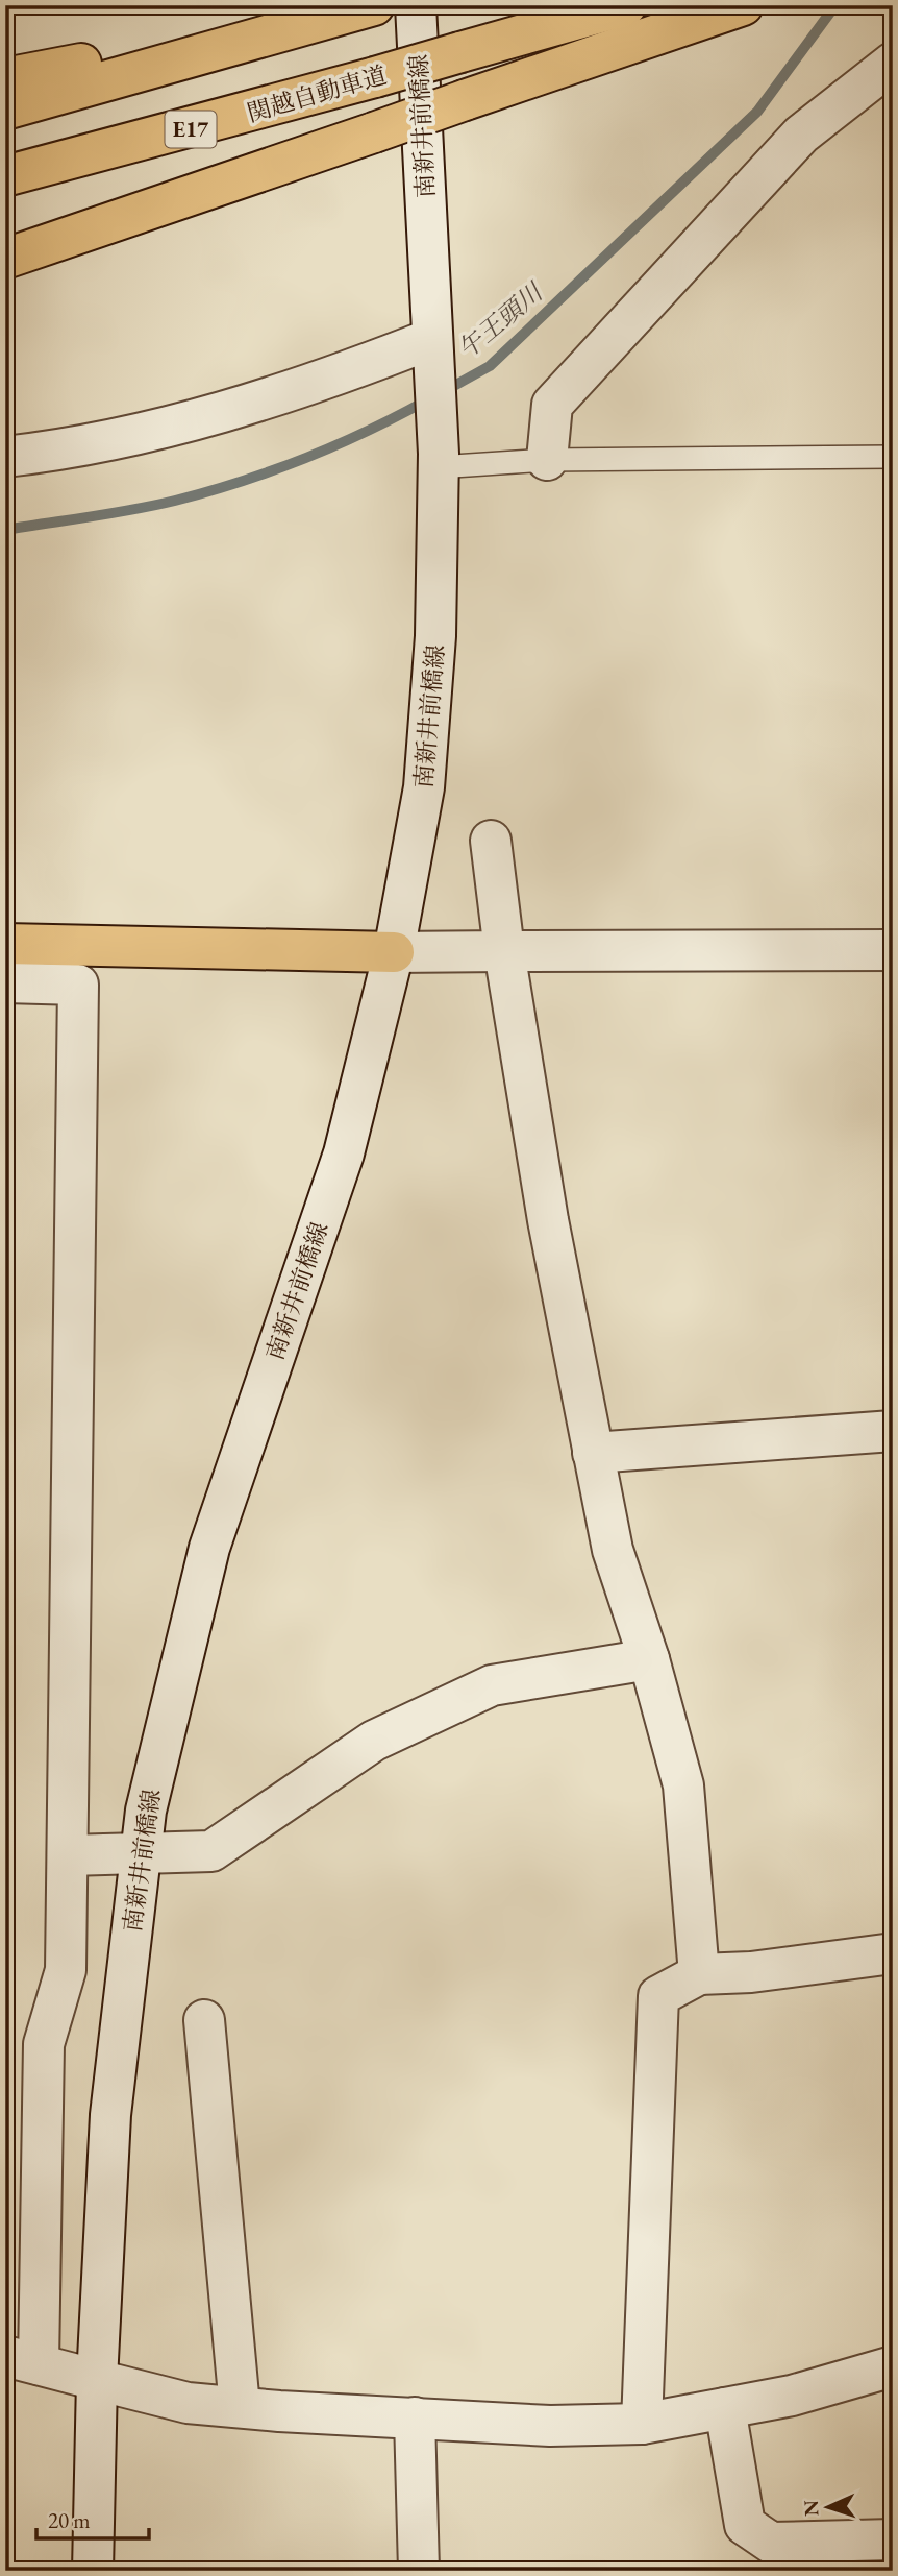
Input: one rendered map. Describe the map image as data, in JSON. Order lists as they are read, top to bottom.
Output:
{
  "streets": {
    "highway": ["関越自動車道", "E17"],
    "street": ["南新井前橋線"]
  },
  "water": ["午王頭川"],
  "scale_bar": "20 m",
  "north": "left"
}
